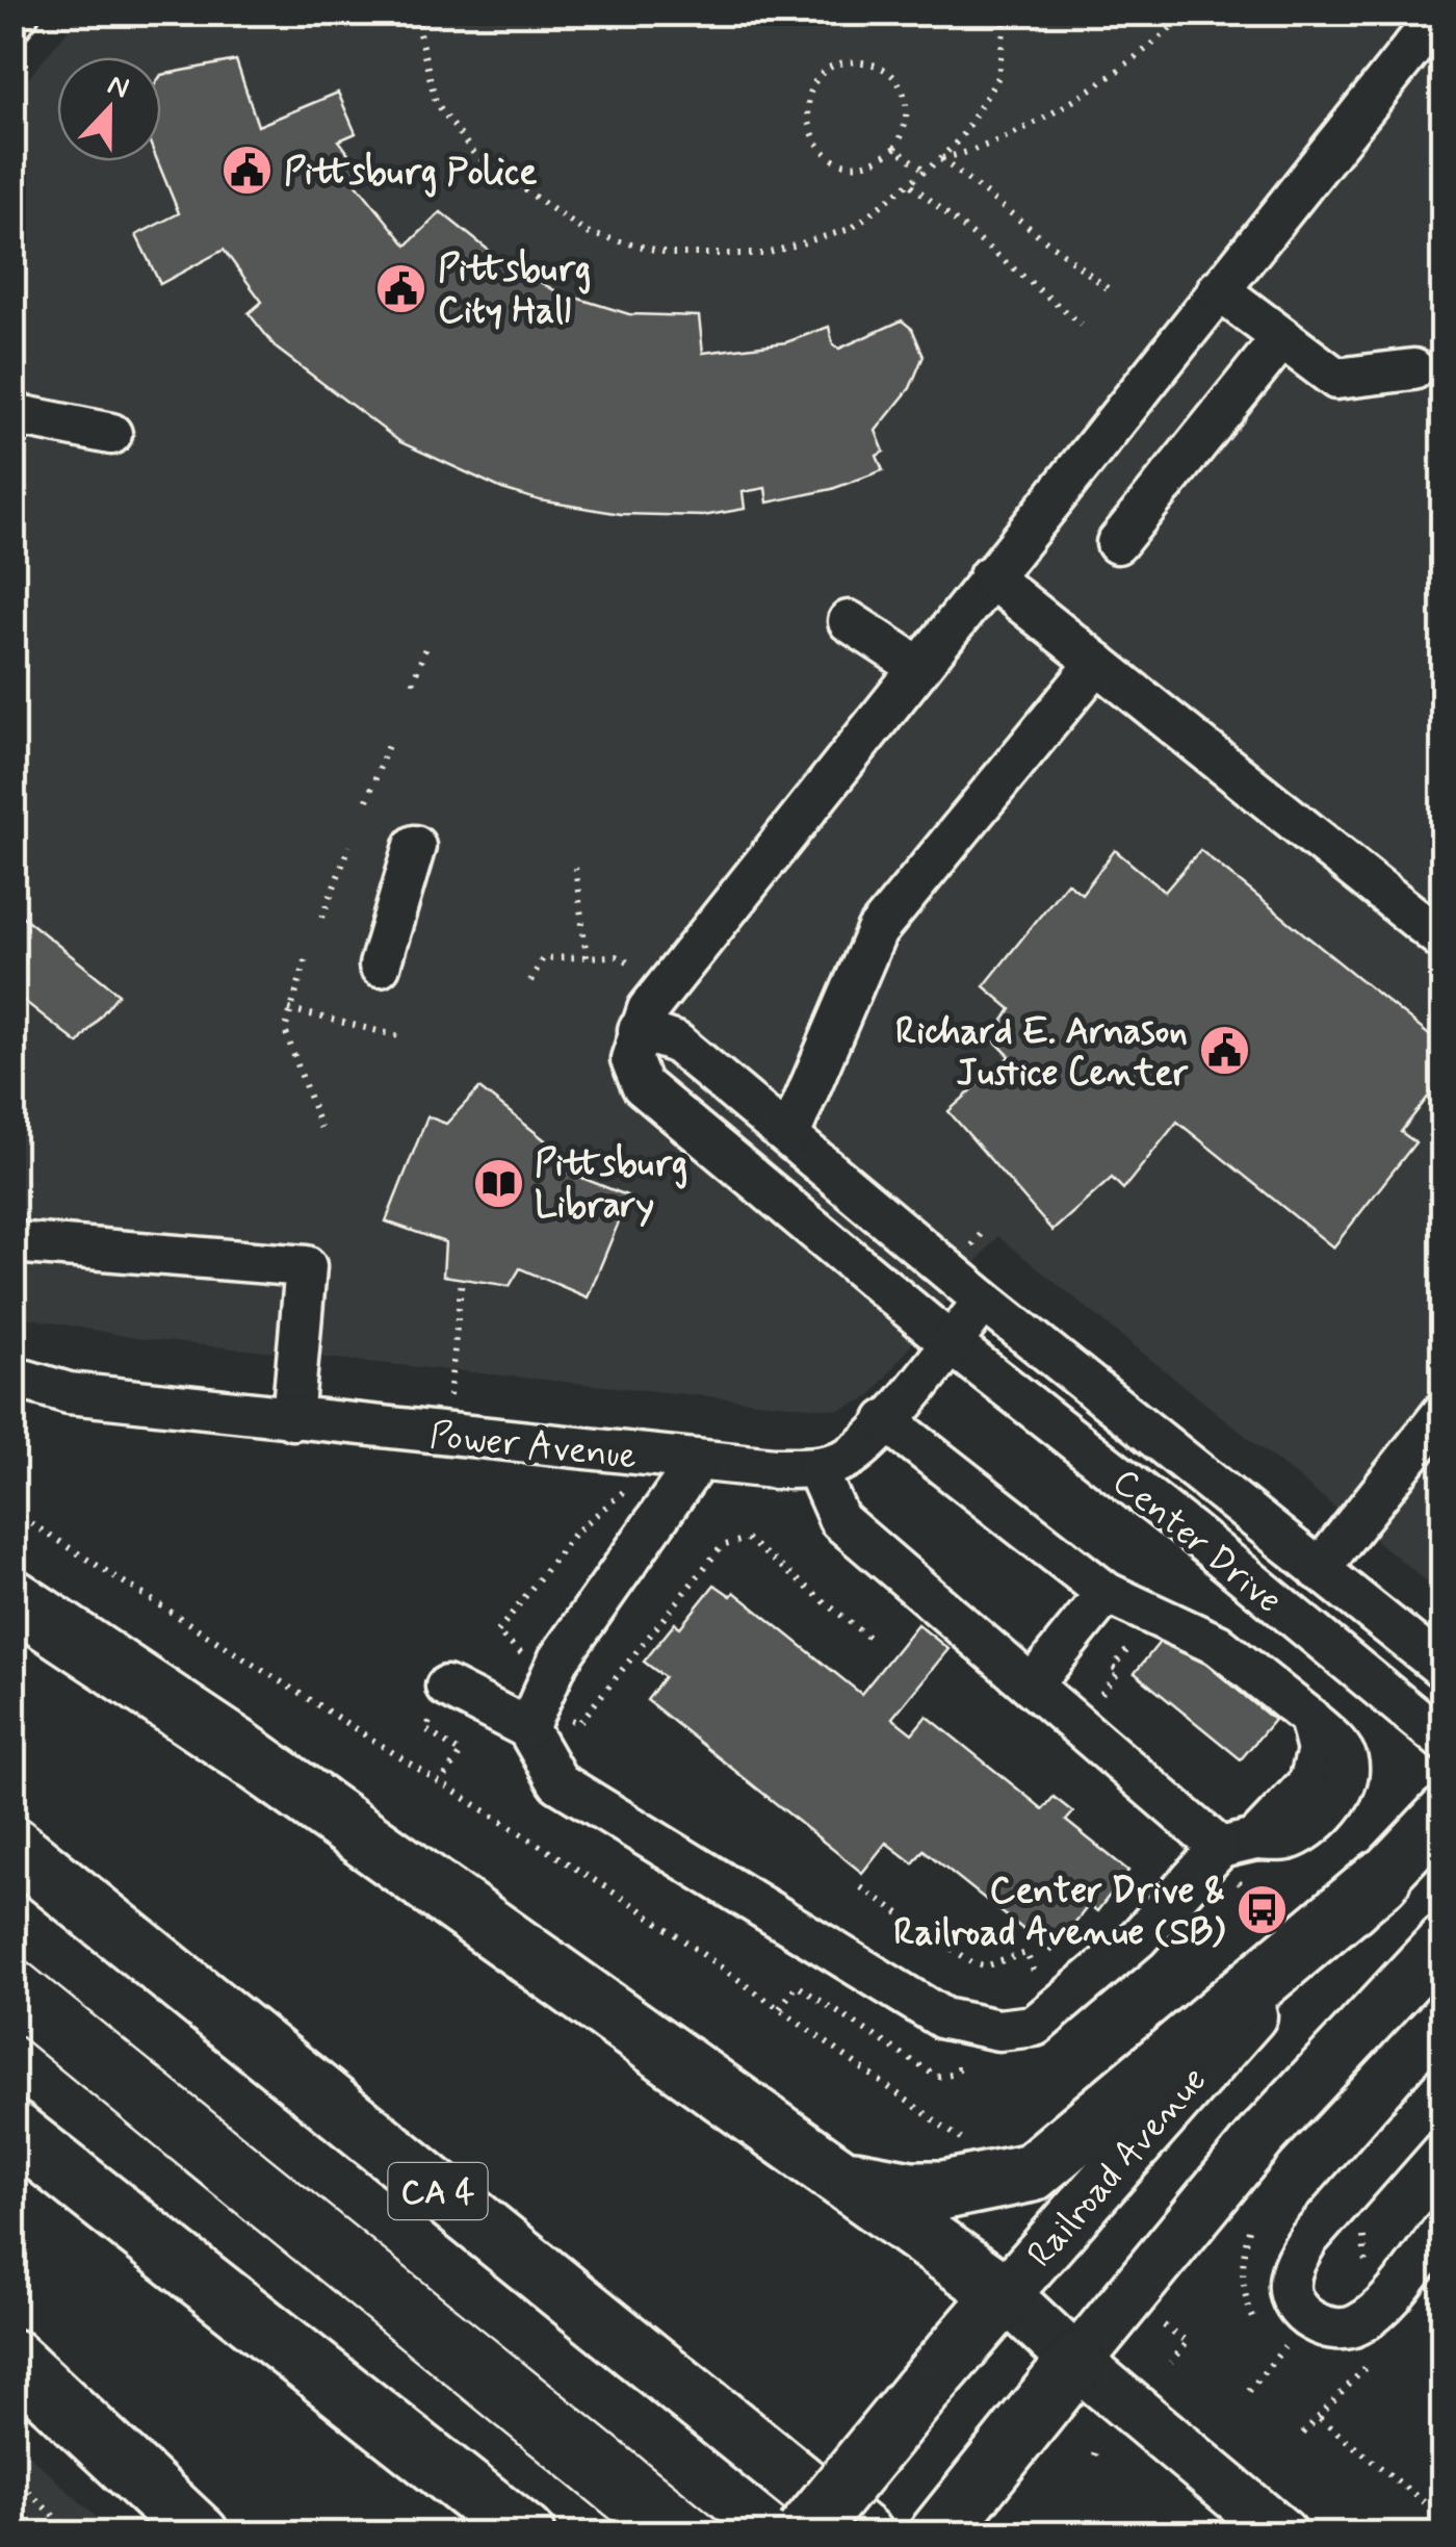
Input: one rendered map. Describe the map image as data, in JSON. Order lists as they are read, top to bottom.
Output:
{
  "streets": {
    "highway": ["Railroad Avenue", "CA 4"],
    "street": ["Power Avenue", "Center Drive"]
  },
  "places": {
    "public building": ["Pittsburg Police", "Pittsburg City Hall", "Richard E. Arnason Justice Center"],
    "library": ["Pittsburg Library"],
    "bus stop": ["Center Drive & Railroad Avenue (SB)"]
  },
  "north": "top"
}
